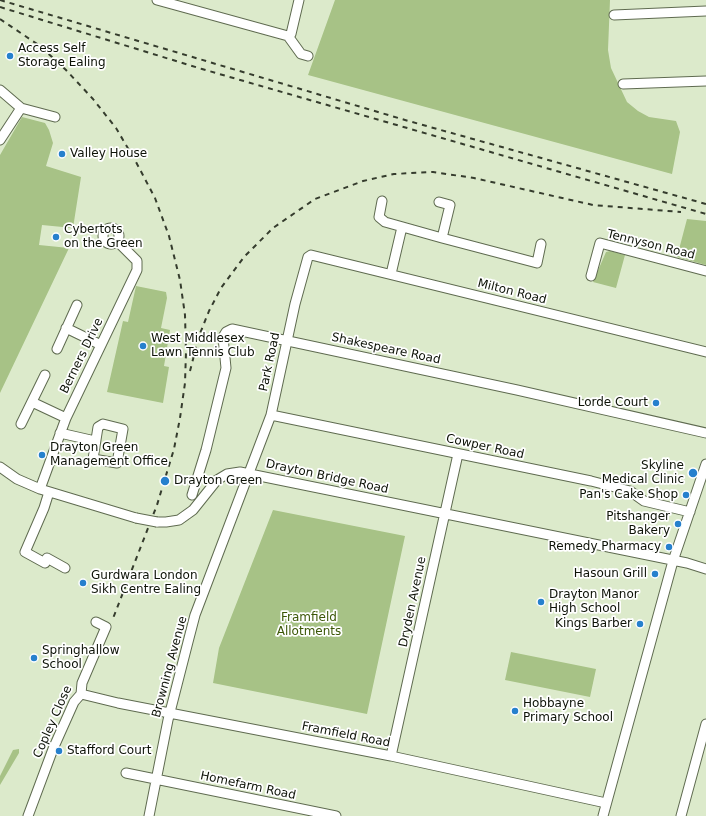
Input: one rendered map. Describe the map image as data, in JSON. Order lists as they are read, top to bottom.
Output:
{
  "streets": {
    "street": [
      "Tennyson Road",
      "Milton Road",
      "Shakespeare Road",
      "Berners Drive",
      "Park Road",
      "Cowper Road",
      "Drayton Bridge Road",
      "Dryden Avenue",
      "Browning Avenue",
      "Copley Close",
      "Framfield Road",
      "Homefarm Road"
    ]
  },
  "crossings": [
    ["Milton Road", "Park Road"],
    ["Shakespeare Road", "Park Road"],
    ["Berners Drive", "Drayton Bridge Road"],
    ["Park Road", "Cowper Road"],
    ["Park Road", "Drayton Bridge Road"],
    ["Park Road", "Browning Avenue"],
    ["Cowper Road", "Dryden Avenue"],
    ["Drayton Bridge Road", "Dryden Avenue"],
    ["Drayton Bridge Road", "Browning Avenue"],
    ["Dryden Avenue", "Framfield Road"],
    ["Browning Avenue", "Framfield Road"],
    ["Browning Avenue", "Homefarm Road"],
    ["Copley Close", "Framfield Road"]
  ],
  "parks": ["Framfield Allotments"],
  "places": [
    "Access Self Storage Ealing",
    "Valley House",
    "Cybertots on the Green",
    "West Middlesex Lawn Tennis Club",
    "Lorde Court",
    "Drayton Green Management Office",
    "Skyline Medical Clinic",
    "Drayton Green",
    "Pan's Cake Shop",
    "Pitshanger Bakery",
    "Remedy Pharmacy",
    "Hasoun Grill",
    "Gurdwara London Sikh Centre Ealing",
    "Drayton Manor High School",
    "Kings Barber",
    "Springhallow School",
    "Hobbayne Primary School",
    "Stafford Court"
  ]
}
